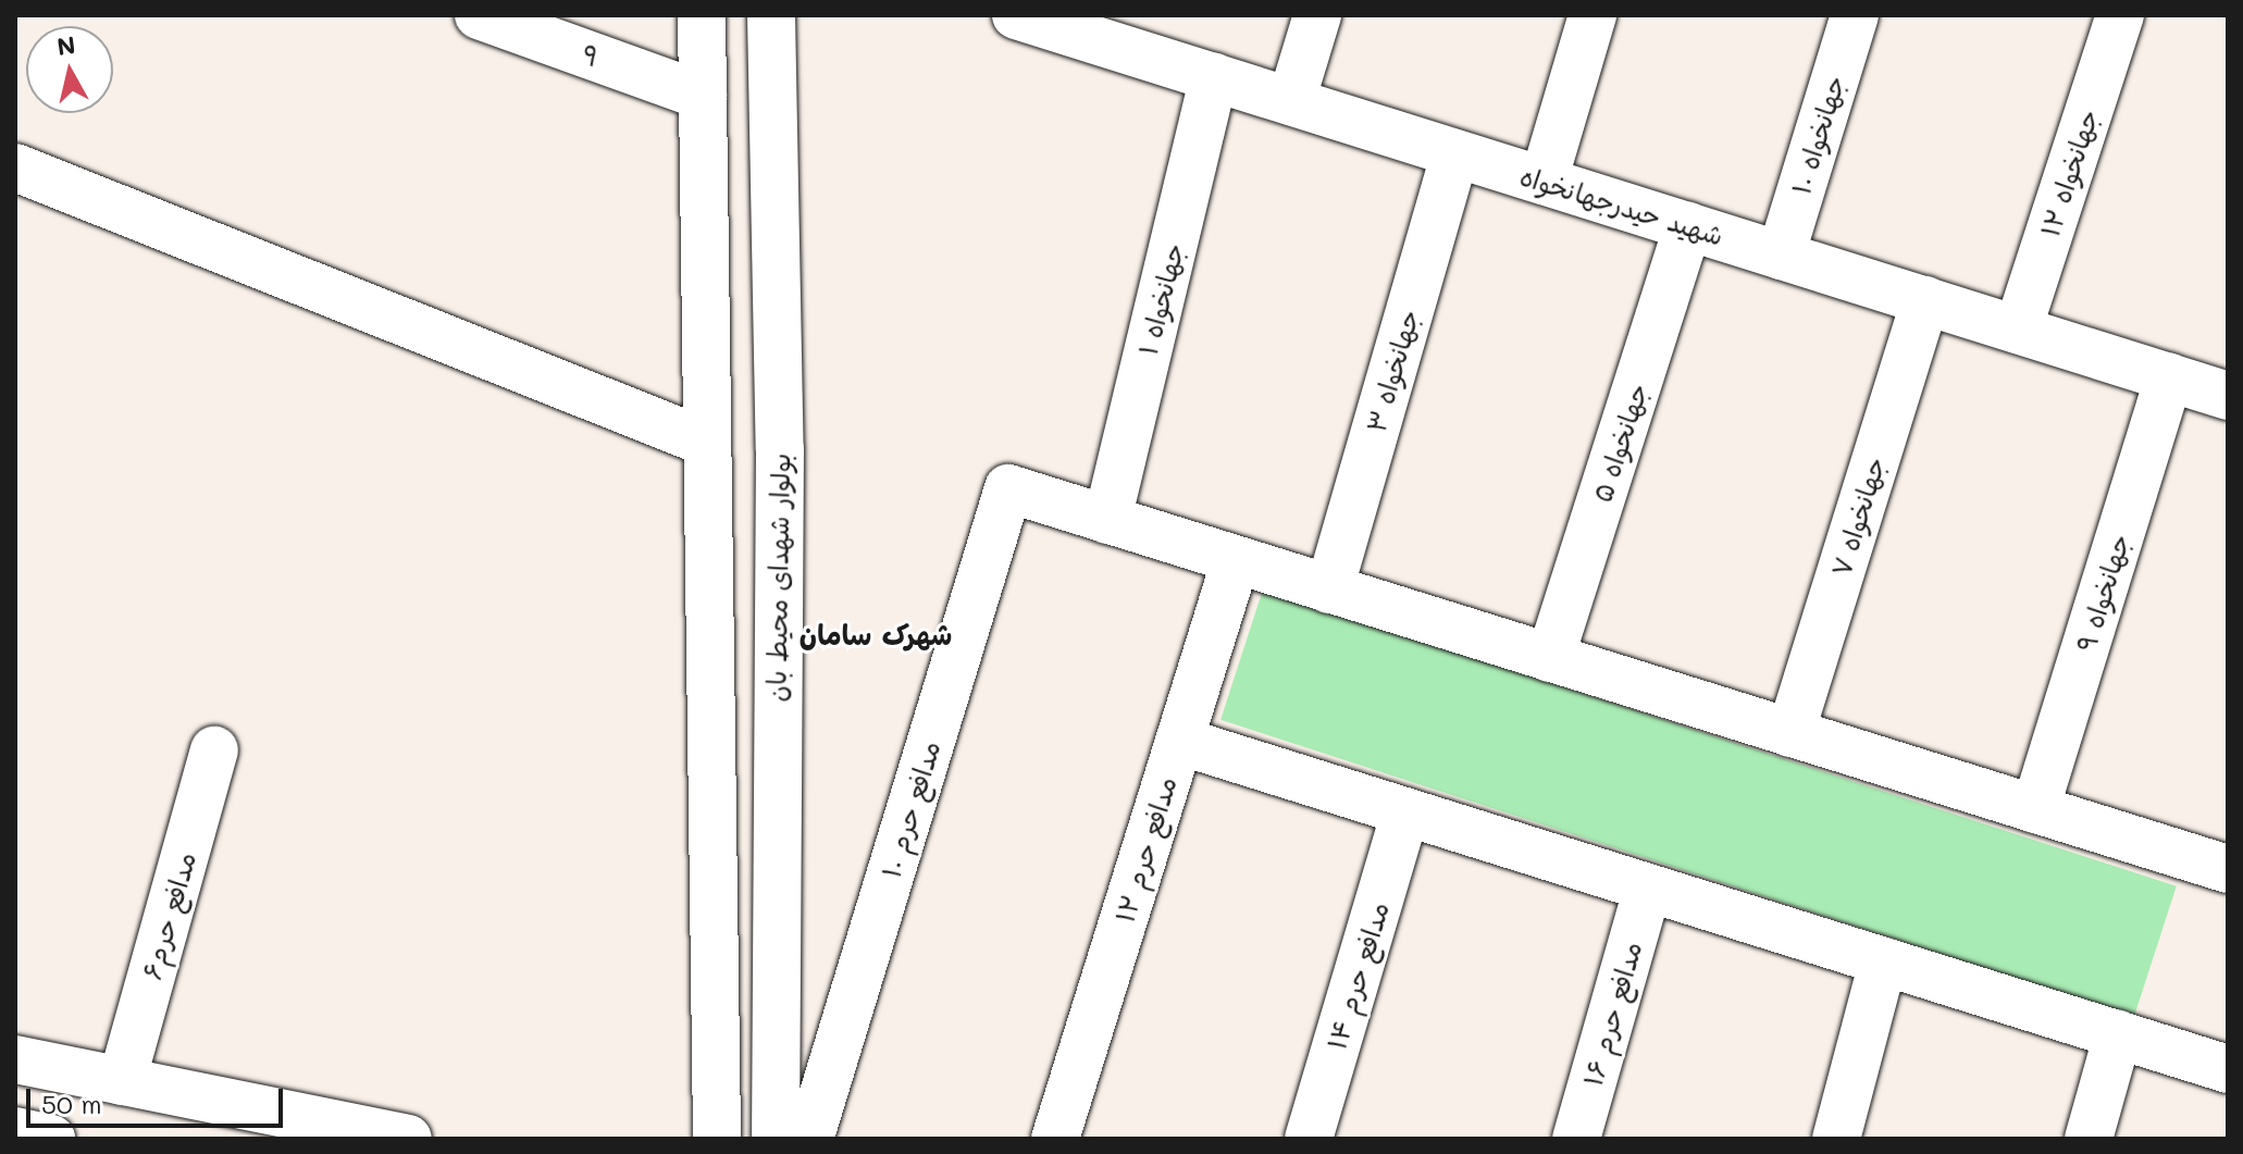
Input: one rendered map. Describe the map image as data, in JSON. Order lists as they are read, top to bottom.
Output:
{
  "streets": {
    "street": [
      "۹",
      "جهانخواه ۱۰",
      "جهانخواه ۱۲",
      "شهید حیدرجهانخواه",
      "جهانخواه ۱",
      "جهانخواه ۳",
      "جهانخواه ۵",
      "جهانخواه ۷",
      "بولوار شهدای محیط بان",
      "جهانخواه ۹",
      "مدافع حرم ۱۰",
      "مدافع حرم ۱۲",
      "مدافع حرم۶",
      "مدافع حرم ۱۴",
      "مدافع حرم ۱۶"
    ]
  },
  "crossings": [
    ["جهانخواه ۱۰", "شهید حیدرجهانخواه"],
    ["جهانخواه ۱۲", "شهید حیدرجهانخواه"],
    ["شهید حیدرجهانخواه", "جهانخواه ۱"],
    ["شهید حیدرجهانخواه", "جهانخواه ۳"],
    ["شهید حیدرجهانخواه", "جهانخواه ۵"],
    ["شهید حیدرجهانخواه", "جهانخواه ۷"],
    ["شهید حیدرجهانخواه", "جهانخواه ۹"],
    ["جهانخواه ۱", "مدافع حرم ۱۰"],
    ["بولوار شهدای محیط بان", "مدافع حرم ۱۰"]
  ],
  "districts": ["شهرک سامان"],
  "scale_bar": "50 m",
  "north": "top"
}
